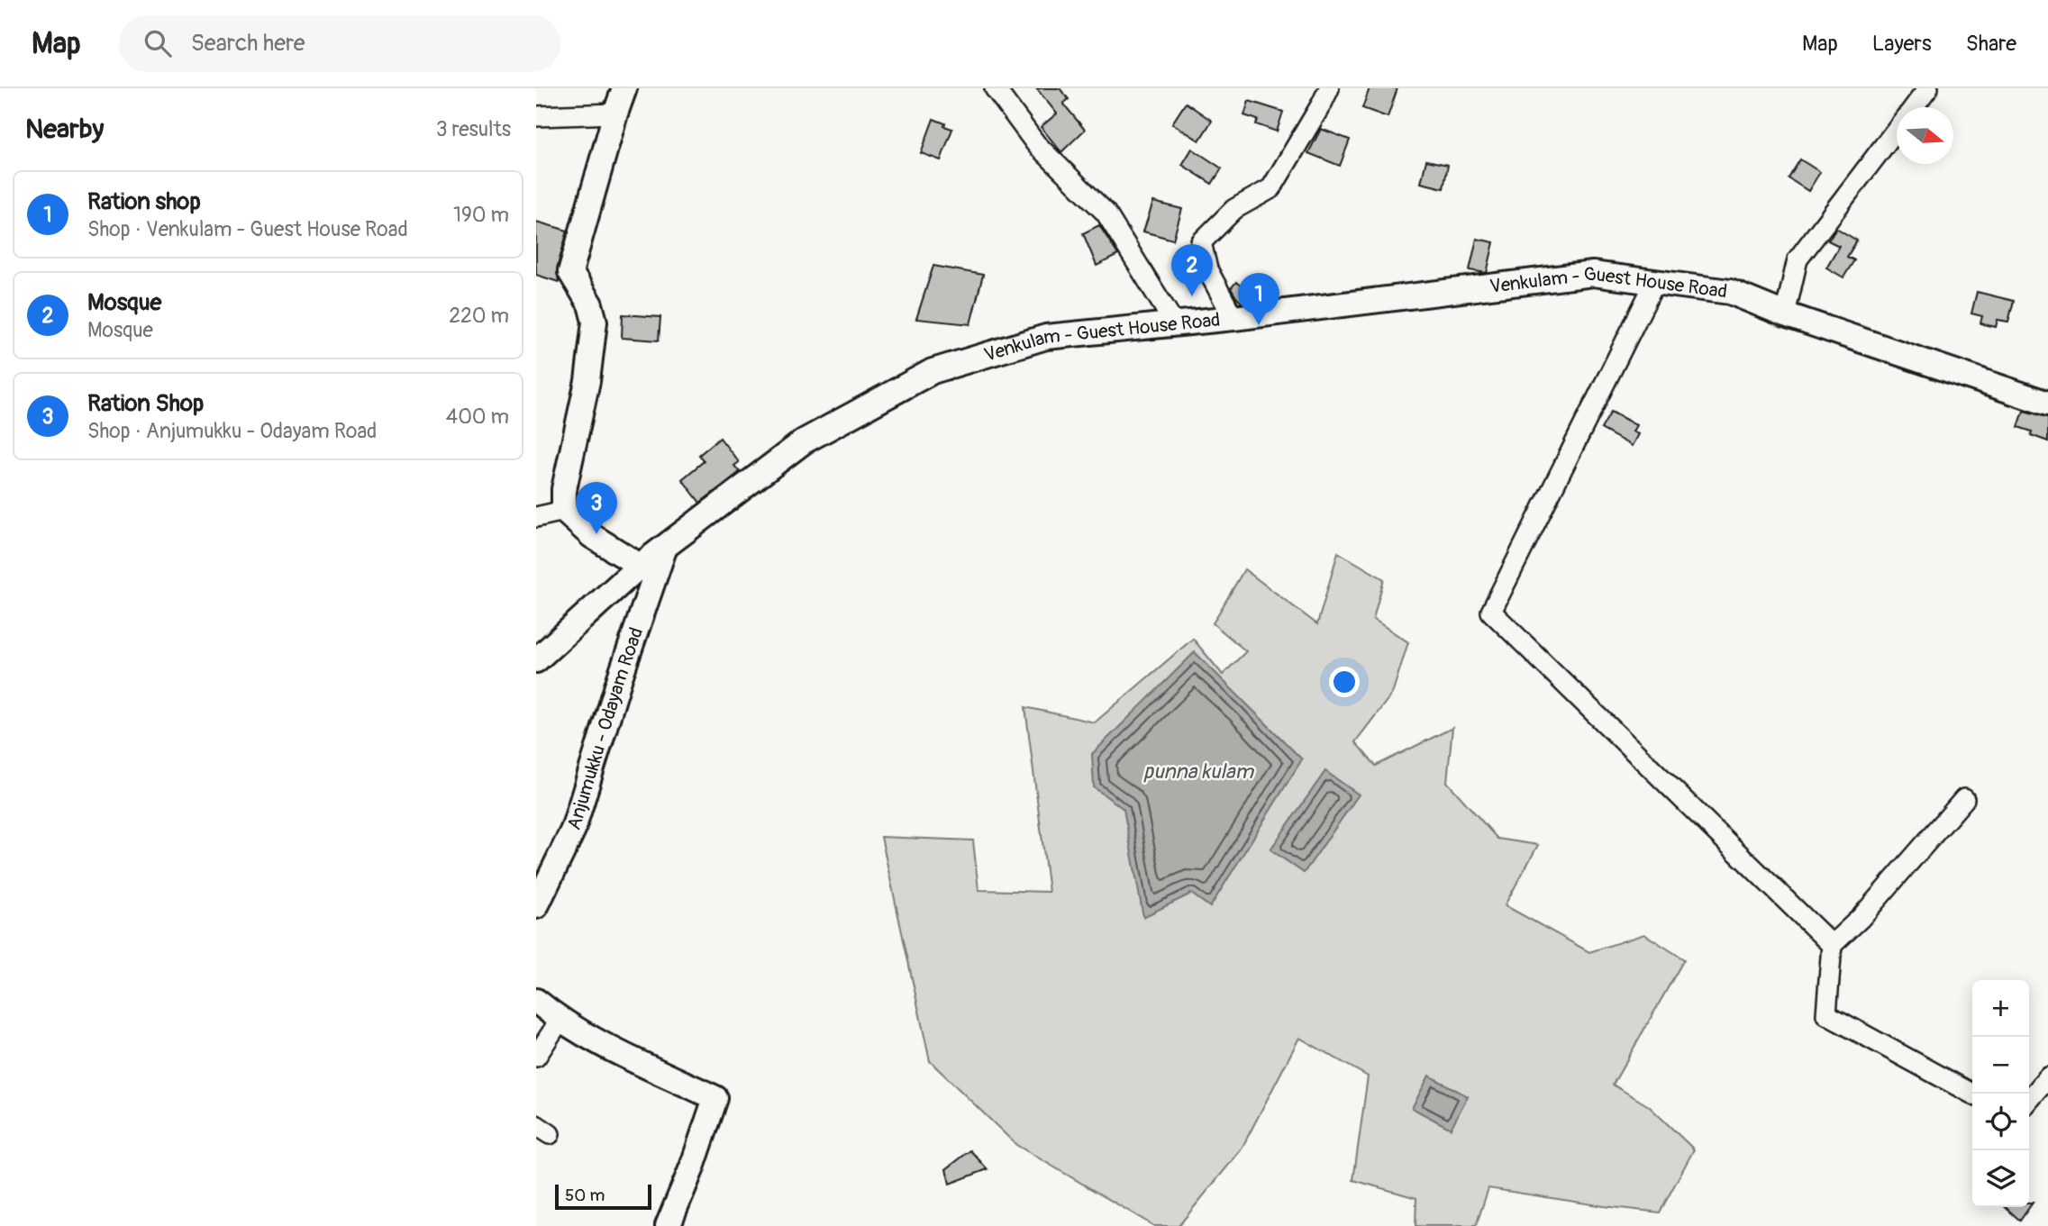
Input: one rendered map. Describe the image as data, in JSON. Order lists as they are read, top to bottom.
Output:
{
  "streets": {
    "main road": ["Venkulam - Guest House Road", "Anjumukku - Odayam Road"]
  },
  "crossings": [
    ["Venkulam - Guest House Road", "Anjumukku - Odayam Road"]
  ],
  "water": ["punna kulam"],
  "scale_bar": "50 m",
  "north": "right",
  "page": {
    "header": "Map",
    "search": "Search here",
    "nav": ["Map", "Layers", "Share"],
    "heading": ["Nearby", "3 results"],
    "list": [
      {
        "mark": "1",
        "name": "Ration shop",
        "note": "Shop · Venkulam - Guest House Road",
        "value": "190 m"
      },
      {
        "mark": "2",
        "name": "Mosque",
        "note": "Mosque",
        "value": "220 m"
      },
      {
        "mark": "3",
        "name": "Ration Shop",
        "note": "Shop · Anjumukku - Odayam Road",
        "value": "400 m"
      }
    ],
    "pins": ["2", "1", "3"],
    "map_buttons": ["+", "−"],
    "scale": "50 m"
  }
}
